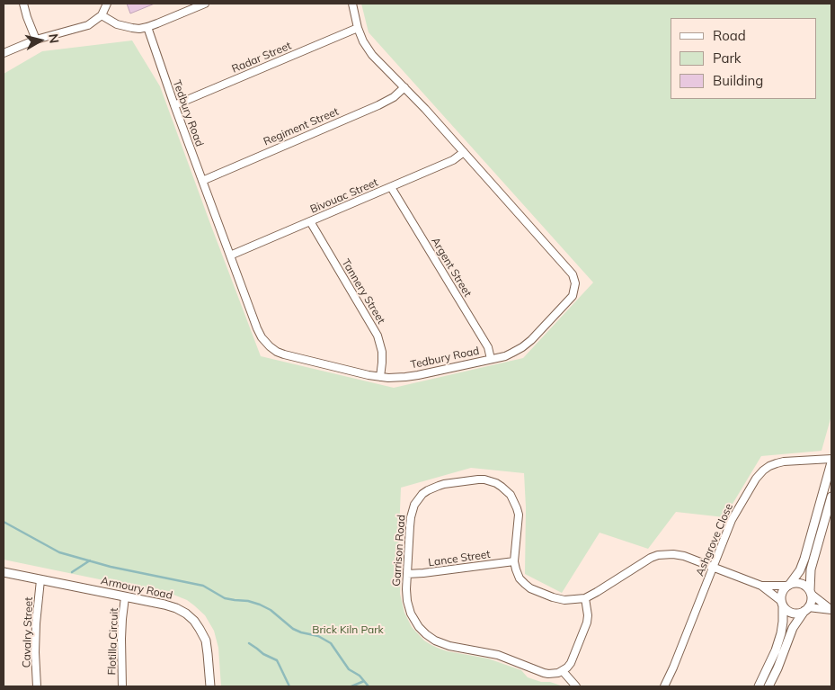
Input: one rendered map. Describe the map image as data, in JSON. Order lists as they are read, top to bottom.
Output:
{
  "streets": {
    "street": [
      "Radar Street",
      "Tedbury Road",
      "Regiment Street",
      "Bivouac Street",
      "Argent Street",
      "Tannery Street",
      "Ashgrove Close",
      "Garrison Road",
      "Lance Street",
      "Armoury Road",
      "Cavalry Street",
      "Flotilla Circuit"
    ]
  },
  "crossings": [
    ["Radar Street", "Tedbury Road"],
    ["Tedbury Road", "Regiment Street"],
    ["Tedbury Road", "Bivouac Street"],
    ["Tedbury Road", "Argent Street"],
    ["Tedbury Road", "Tannery Street"],
    ["Bivouac Street", "Argent Street"],
    ["Bivouac Street", "Tannery Street"],
    ["Ashgrove Close", "Garrison Road"],
    ["Garrison Road", "Lance Street"],
    ["Armoury Road", "Cavalry Street"],
    ["Armoury Road", "Flotilla Circuit"]
  ],
  "parks": ["Brick Kiln Park"],
  "legend": ["Road", "Park", "Building"],
  "north": "right"
}
